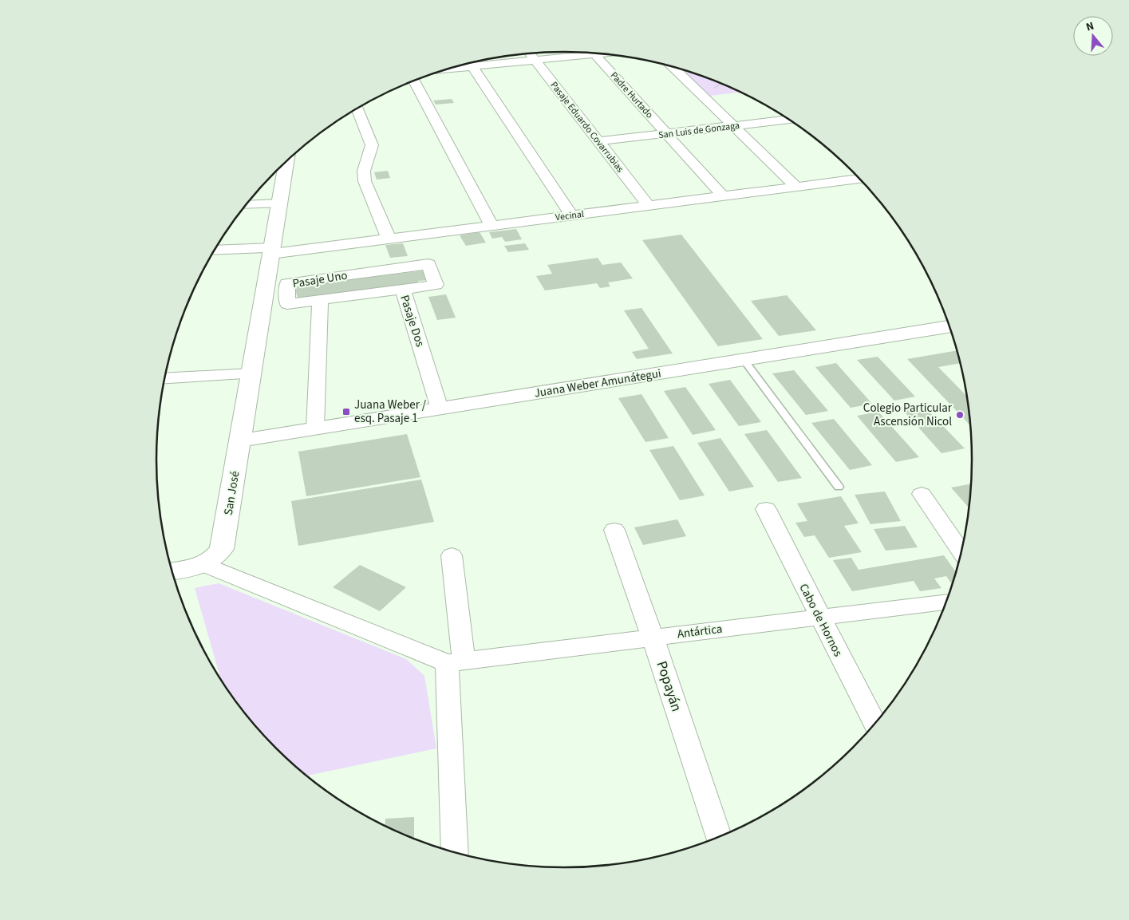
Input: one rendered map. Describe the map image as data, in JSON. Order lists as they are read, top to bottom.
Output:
{
  "streets": {
    "street": [
      "Padre Hurtado",
      "Pasaje Eduardo Covarrubias",
      "San Luis de Gonzaga",
      "Vecinal",
      "Pasaje Uno",
      "Pasaje Dos",
      "Juana Weber Amunátegui",
      "San José",
      "Cabo de Hornos",
      "Antártica",
      "Popayán"
    ]
  },
  "crossings": [
    ["Padre Hurtado", "San Luis de Gonzaga"],
    ["Padre Hurtado", "Vecinal"],
    ["Pasaje Eduardo Covarrubias", "San Luis de Gonzaga"],
    ["Pasaje Eduardo Covarrubias", "Vecinal"],
    ["Vecinal", "San José"],
    ["Pasaje Uno", "Pasaje Dos"],
    ["Pasaje Uno", "Juana Weber Amunátegui"],
    ["Pasaje Dos", "Juana Weber Amunátegui"],
    ["Juana Weber Amunátegui", "San José"],
    ["Cabo de Hornos", "Antártica"],
    ["Antártica", "Popayán"]
  ],
  "places": {
    "transit": ["Juana Weber / esq. Pasaje 1"],
    "other": ["Colegio Particular Ascensión Nicol"]
  },
  "north": "top"
}
